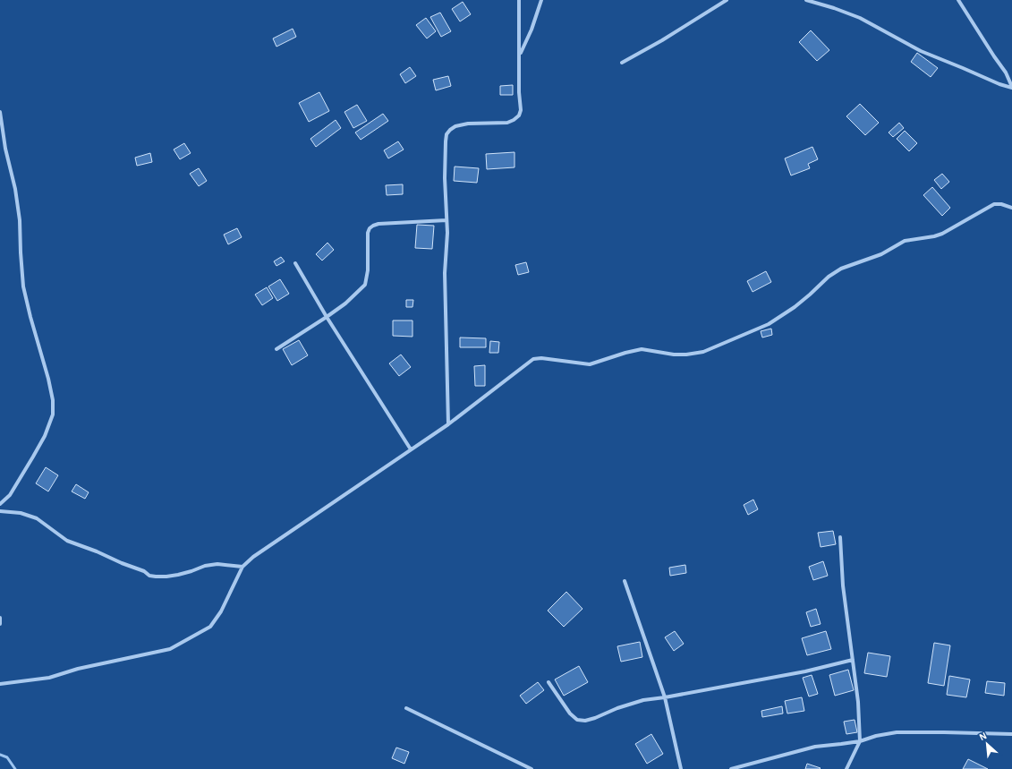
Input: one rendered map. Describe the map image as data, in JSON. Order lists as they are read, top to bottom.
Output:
{
  "north": "top left"
}
